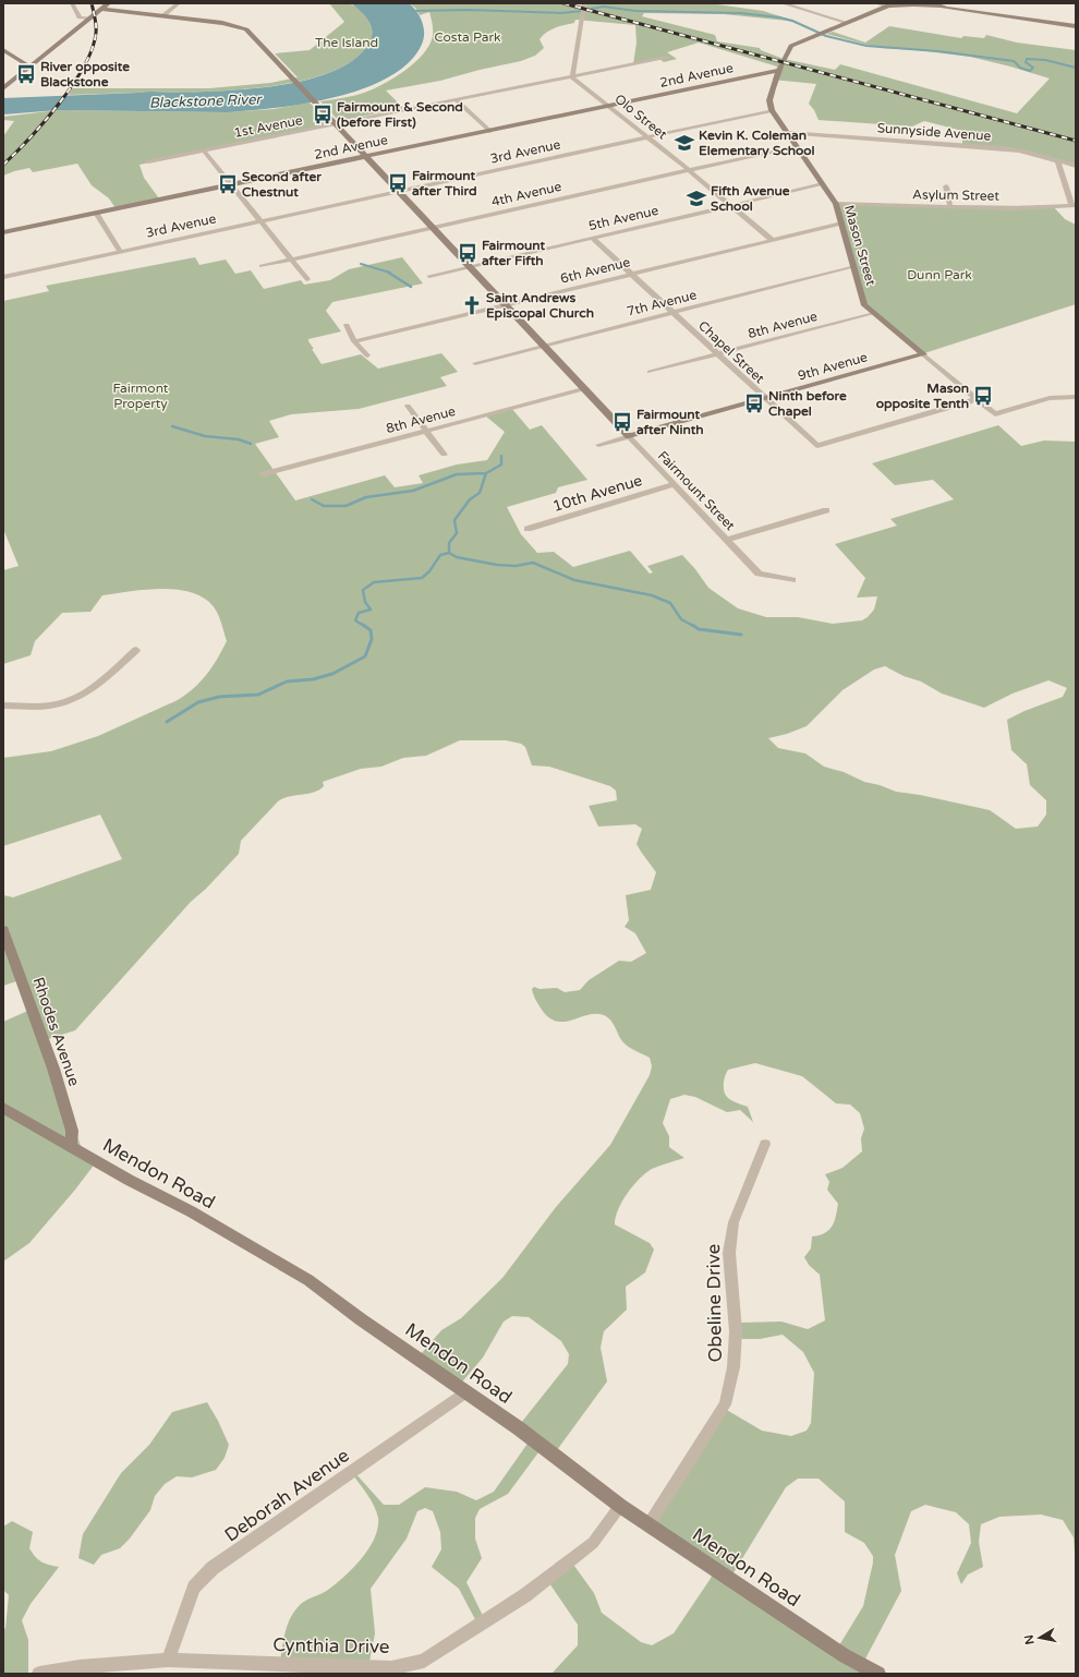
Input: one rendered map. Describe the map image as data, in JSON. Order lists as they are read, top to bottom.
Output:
{
  "streets": {
    "street": [
      "2nd Avenue",
      "Olo Street",
      "1st Avenue",
      "Sunnyside Avenue",
      "3rd Avenue",
      "4th Avenue",
      "Asylum Street",
      "5th Avenue",
      "Mason Street",
      "6th Avenue",
      "7th Avenue",
      "8th Avenue",
      "Chapel Street",
      "9th Avenue",
      "Fairmount Street",
      "10th Avenue",
      "Rhodes Avenue",
      "Mendon Road",
      "Obeline Drive",
      "Deborah Avenue",
      "Cynthia Drive"
    ]
  },
  "crossings": [
    ["2nd Avenue", "Olo Street"],
    ["2nd Avenue", "Fairmount Street"],
    ["Olo Street", "1st Avenue"],
    ["Olo Street", "3rd Avenue"],
    ["Olo Street", "4th Avenue"],
    ["Olo Street", "5th Avenue"],
    ["Olo Street", "6th Avenue"],
    ["1st Avenue", "Fairmount Street"],
    ["Sunnyside Avenue", "Mason Street"],
    ["3rd Avenue", "Mason Street"],
    ["3rd Avenue", "Fairmount Street"],
    ["4th Avenue", "Mason Street"],
    ["4th Avenue", "Fairmount Street"],
    ["Asylum Street", "Mason Street"],
    ["5th Avenue", "Mason Street"],
    ["5th Avenue", "Chapel Street"],
    ["5th Avenue", "Fairmount Street"],
    ["Mason Street", "6th Avenue"],
    ["Mason Street", "7th Avenue"],
    ["Mason Street", "8th Avenue"],
    ["Mason Street", "Chapel Street"],
    ["Mason Street", "9th Avenue"],
    ["6th Avenue", "Chapel Street"],
    ["6th Avenue", "Fairmount Street"],
    ["7th Avenue", "Chapel Street"],
    ["7th Avenue", "Fairmount Street"],
    ["8th Avenue", "Chapel Street"],
    ["8th Avenue", "Fairmount Street"],
    ["Chapel Street", "9th Avenue"],
    ["9th Avenue", "Fairmount Street"],
    ["Fairmount Street", "10th Avenue"],
    ["Rhodes Avenue", "Mendon Road"],
    ["Mendon Road", "Obeline Drive"],
    ["Mendon Road", "Deborah Avenue"],
    ["Mendon Road", "Cynthia Drive"],
    ["Deborah Avenue", "Cynthia Drive"]
  ],
  "water": ["Blackstone River"],
  "parks": [
    "Costa Park",
    "The Island",
    "Dunn Park",
    "Fairmont Property"
  ],
  "places": {
    "bus stop": [
      "River opposite Blackstone",
      "Fairmount & Second (before First)",
      "Fairmount after Third",
      "Second after Chestnut",
      "Fairmount after Fifth",
      "Mason opposite Tenth",
      "Ninth before Chapel",
      "Fairmount after Ninth"
    ],
    "school or university": ["Kevin K. Coleman Elementary School", "Fifth Avenue School"],
    "church": ["Saint Andrews Episcopal Church"]
  },
  "north": "left"
}
